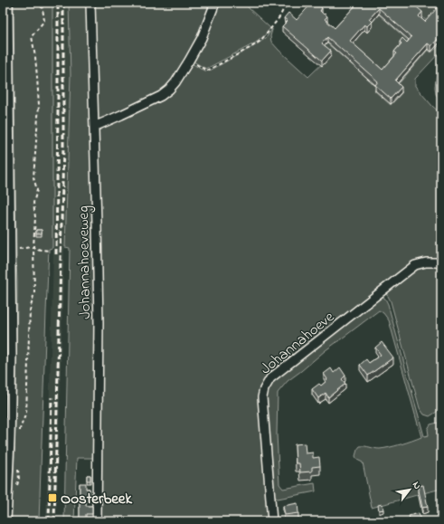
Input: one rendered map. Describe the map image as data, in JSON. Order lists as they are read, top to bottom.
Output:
{
  "streets": {
    "street": ["Johannahoeveweg", "Johannahoeve"]
  },
  "places": {
    "transit": ["Oosterbeek"]
  },
  "north": "top right"
}
